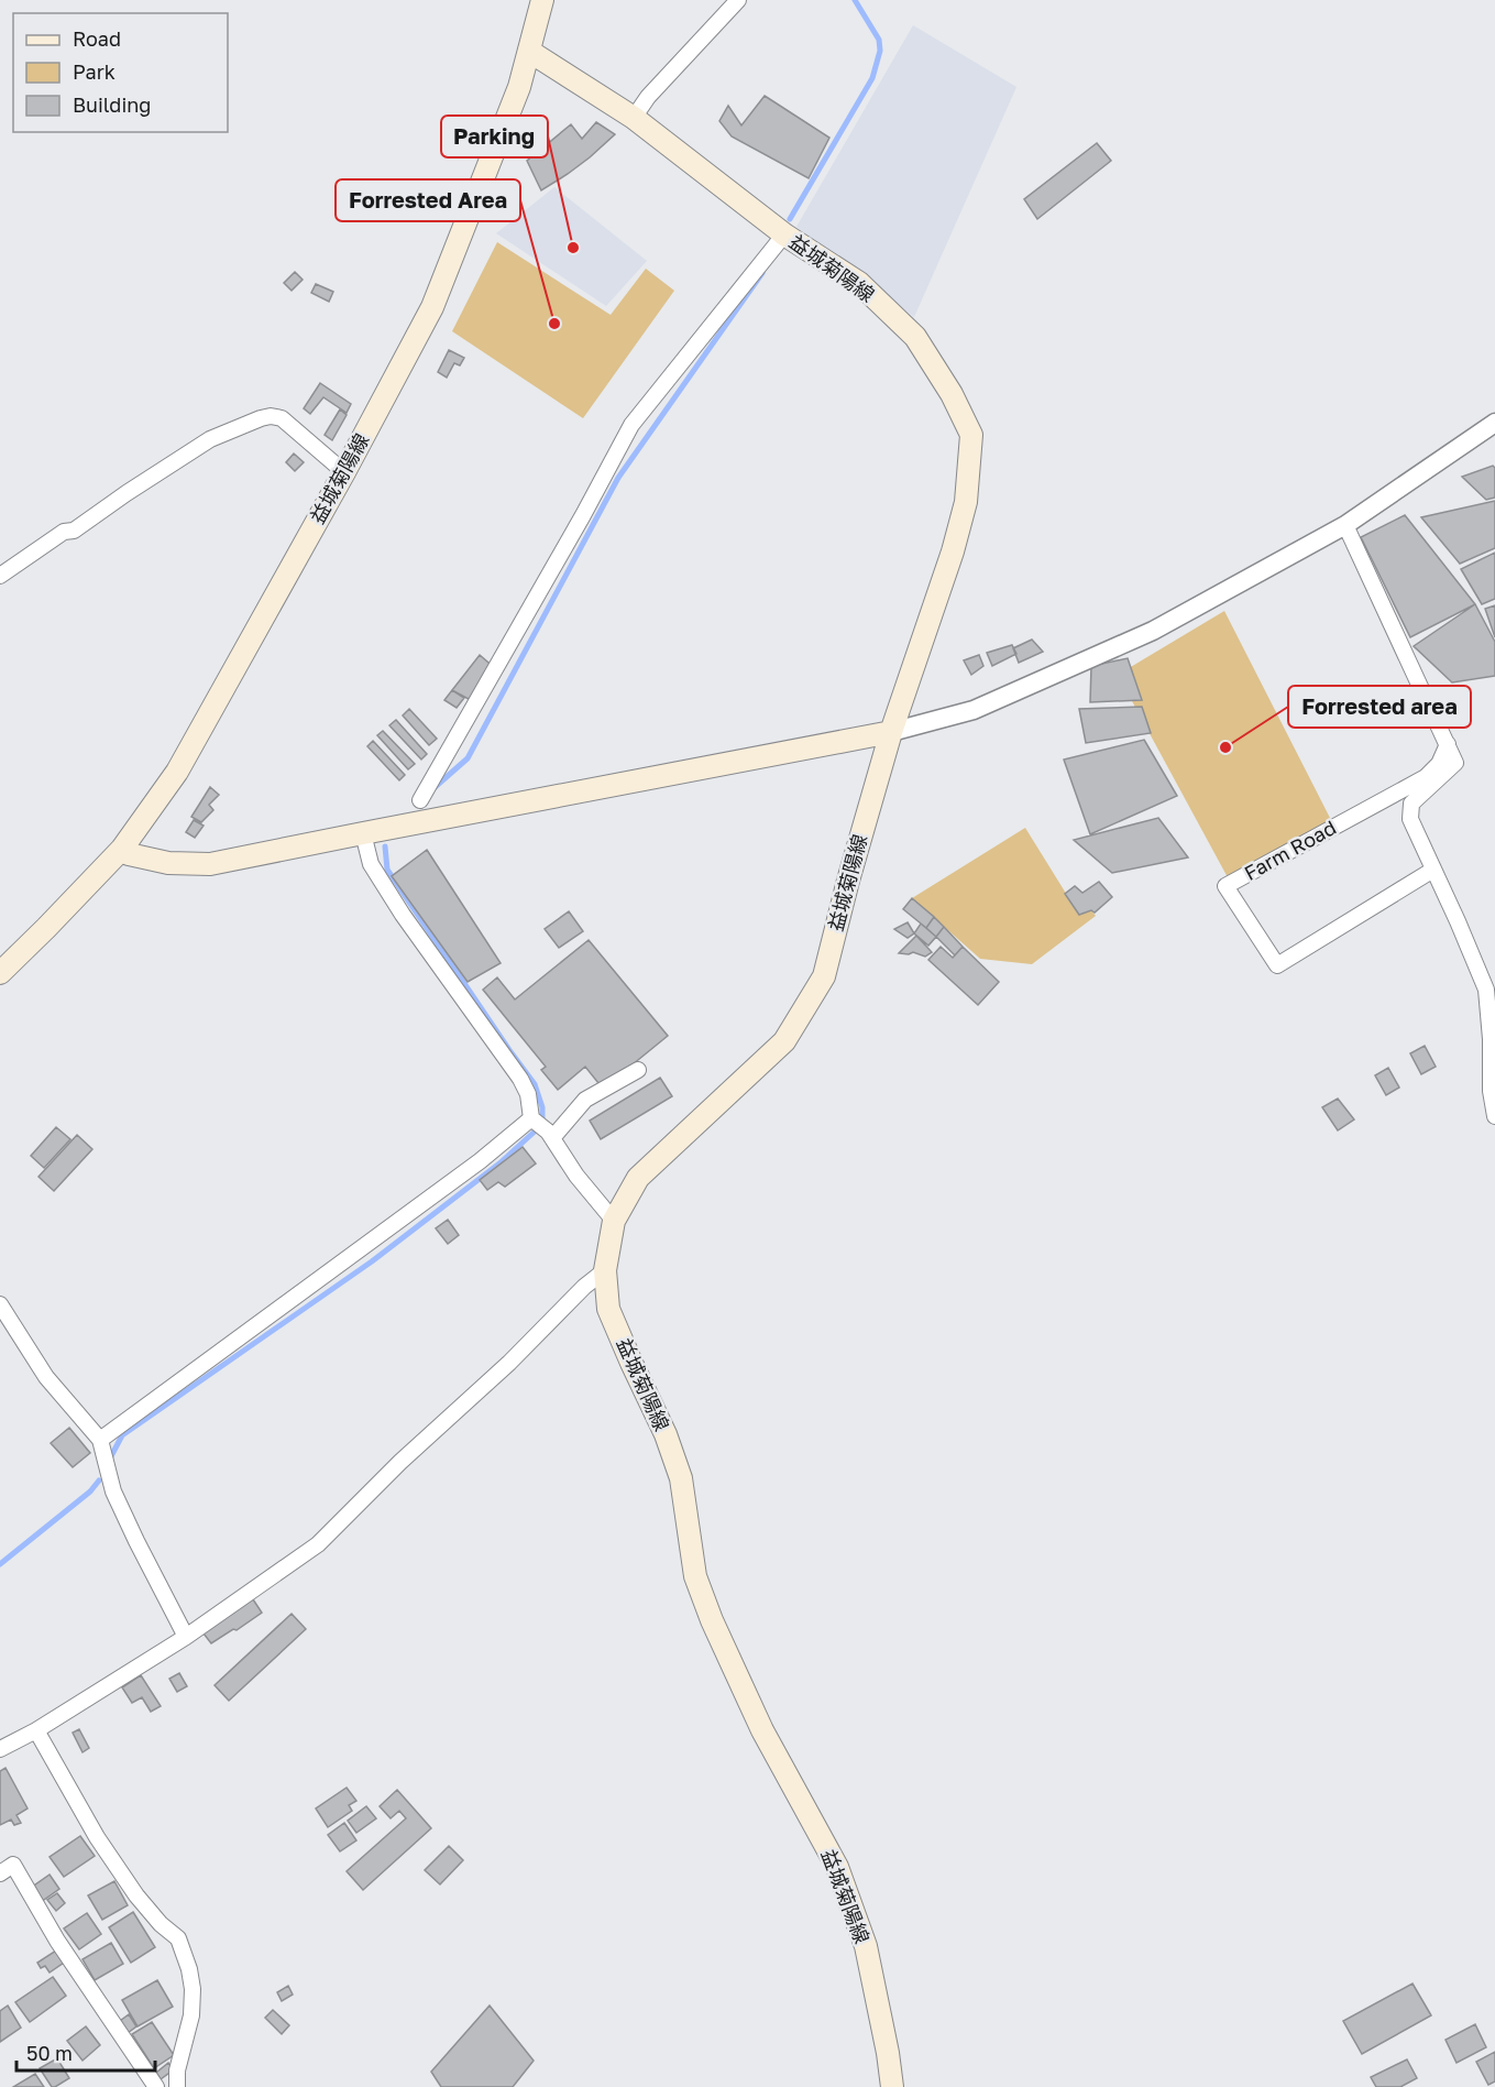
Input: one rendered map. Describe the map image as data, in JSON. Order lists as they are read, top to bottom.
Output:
{
  "streets": {
    "main road": ["益城菊陽線"],
    "street": ["Farm Road"]
  },
  "places": ["Parking", "Forrested Area", "Forrested area"],
  "legend": ["Road", "Park", "Building"],
  "scale_bar": "50 m"
}
